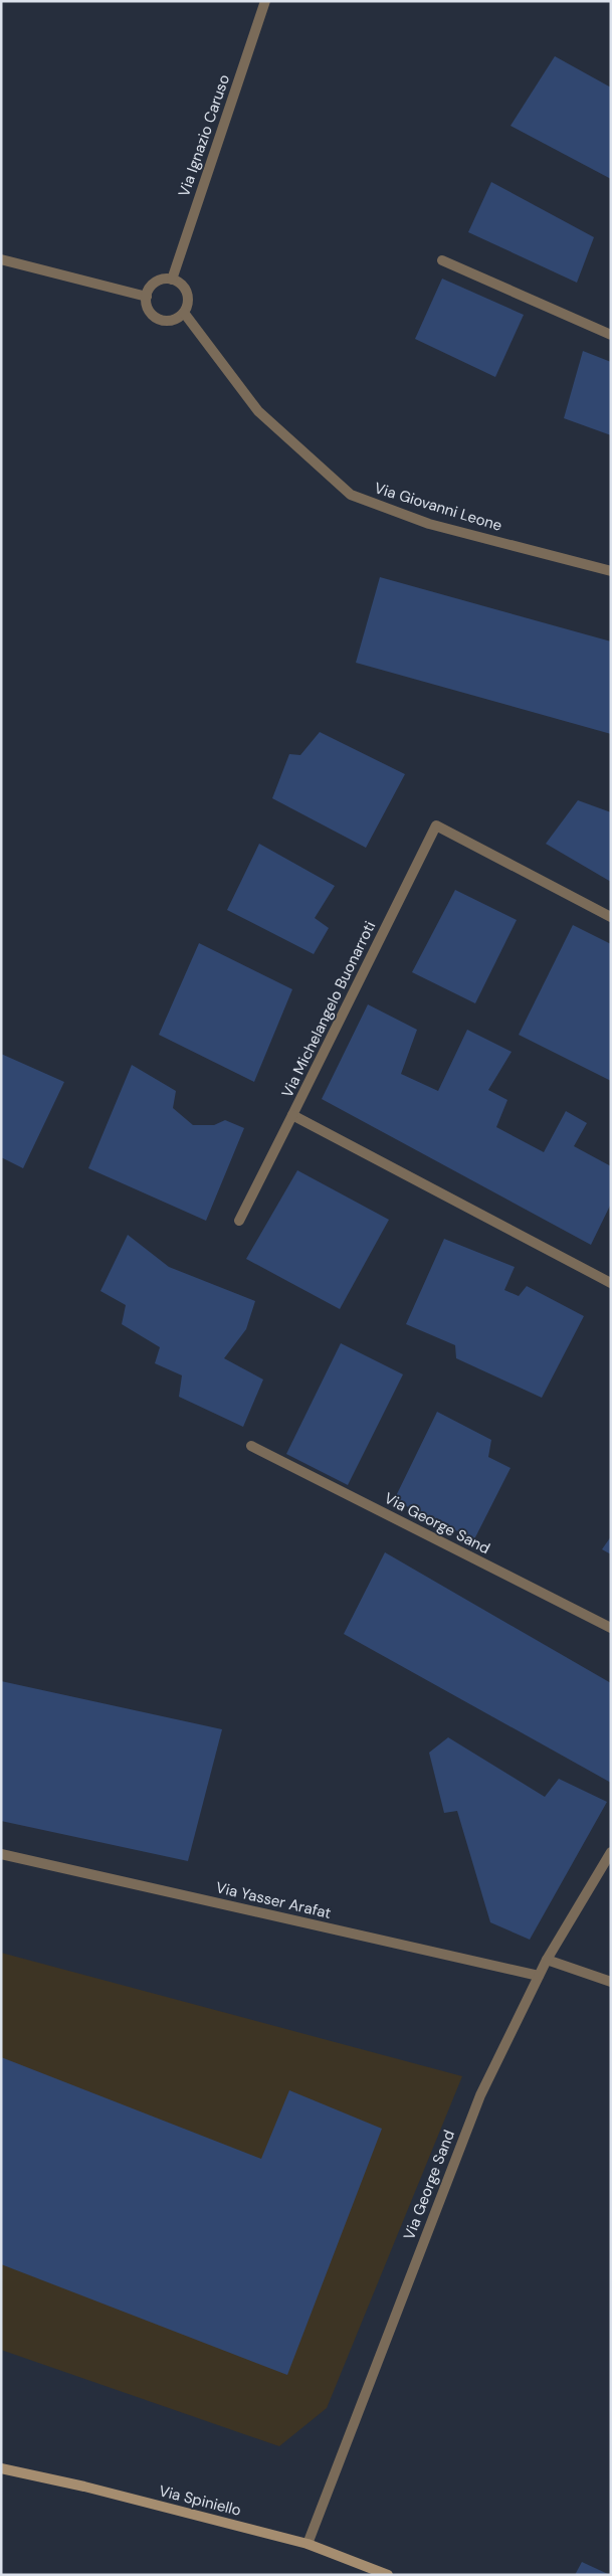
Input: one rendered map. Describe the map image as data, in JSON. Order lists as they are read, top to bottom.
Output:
{
  "streets": {
    "street": [
      "Via Ignazio Caruso",
      "Via Giovanni Leone",
      "Via Michelangelo Buonarroti",
      "Via George Sand",
      "Via Yasser Arafat",
      "Via Spiniello"
    ]
  },
  "crossings": [
    ["Via Ignazio Caruso", "Via Giovanni Leone"],
    ["Via George Sand", "Via Yasser Arafat"],
    ["Via George Sand", "Via Spiniello"]
  ]
}
